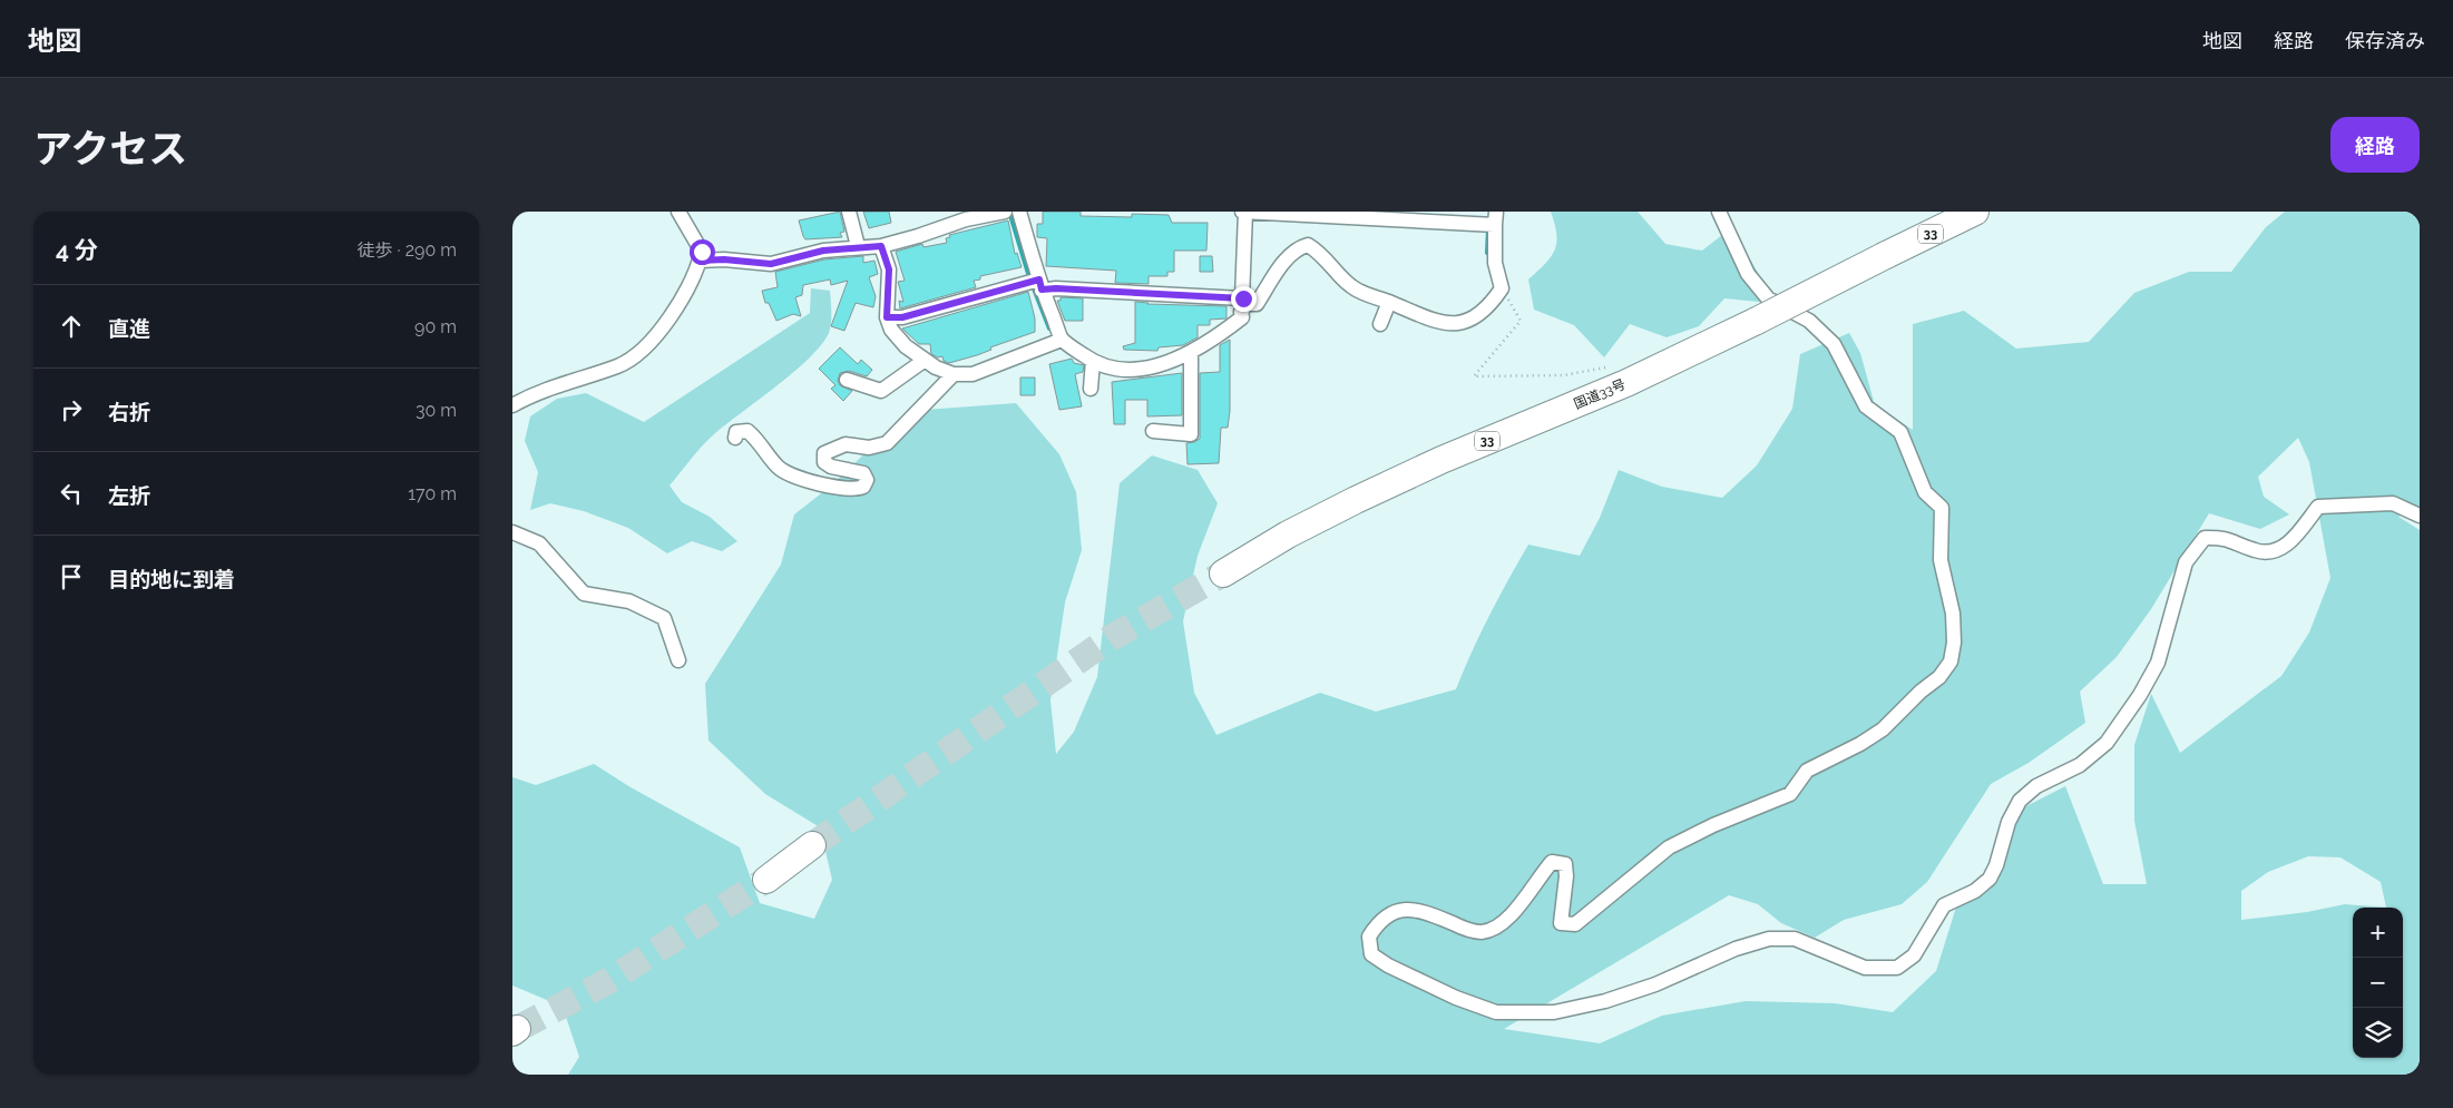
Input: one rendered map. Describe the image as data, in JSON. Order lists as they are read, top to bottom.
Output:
{
  "streets": {
    "highway": ["33", "国道33号"]
  },
  "page": {
    "header": "地図",
    "nav": ["地図", "経路", "保存済み"],
    "title": "アクセス",
    "buttons": "経路",
    "heading": ["4 分", "徒歩 · 290 m"],
    "list": [
      ["直進", "90 m"],
      ["右折", "30 m"],
      ["左折", "170 m"],
      "目的地に到着"
    ],
    "map_buttons": ["+", "−"]
  }
}
